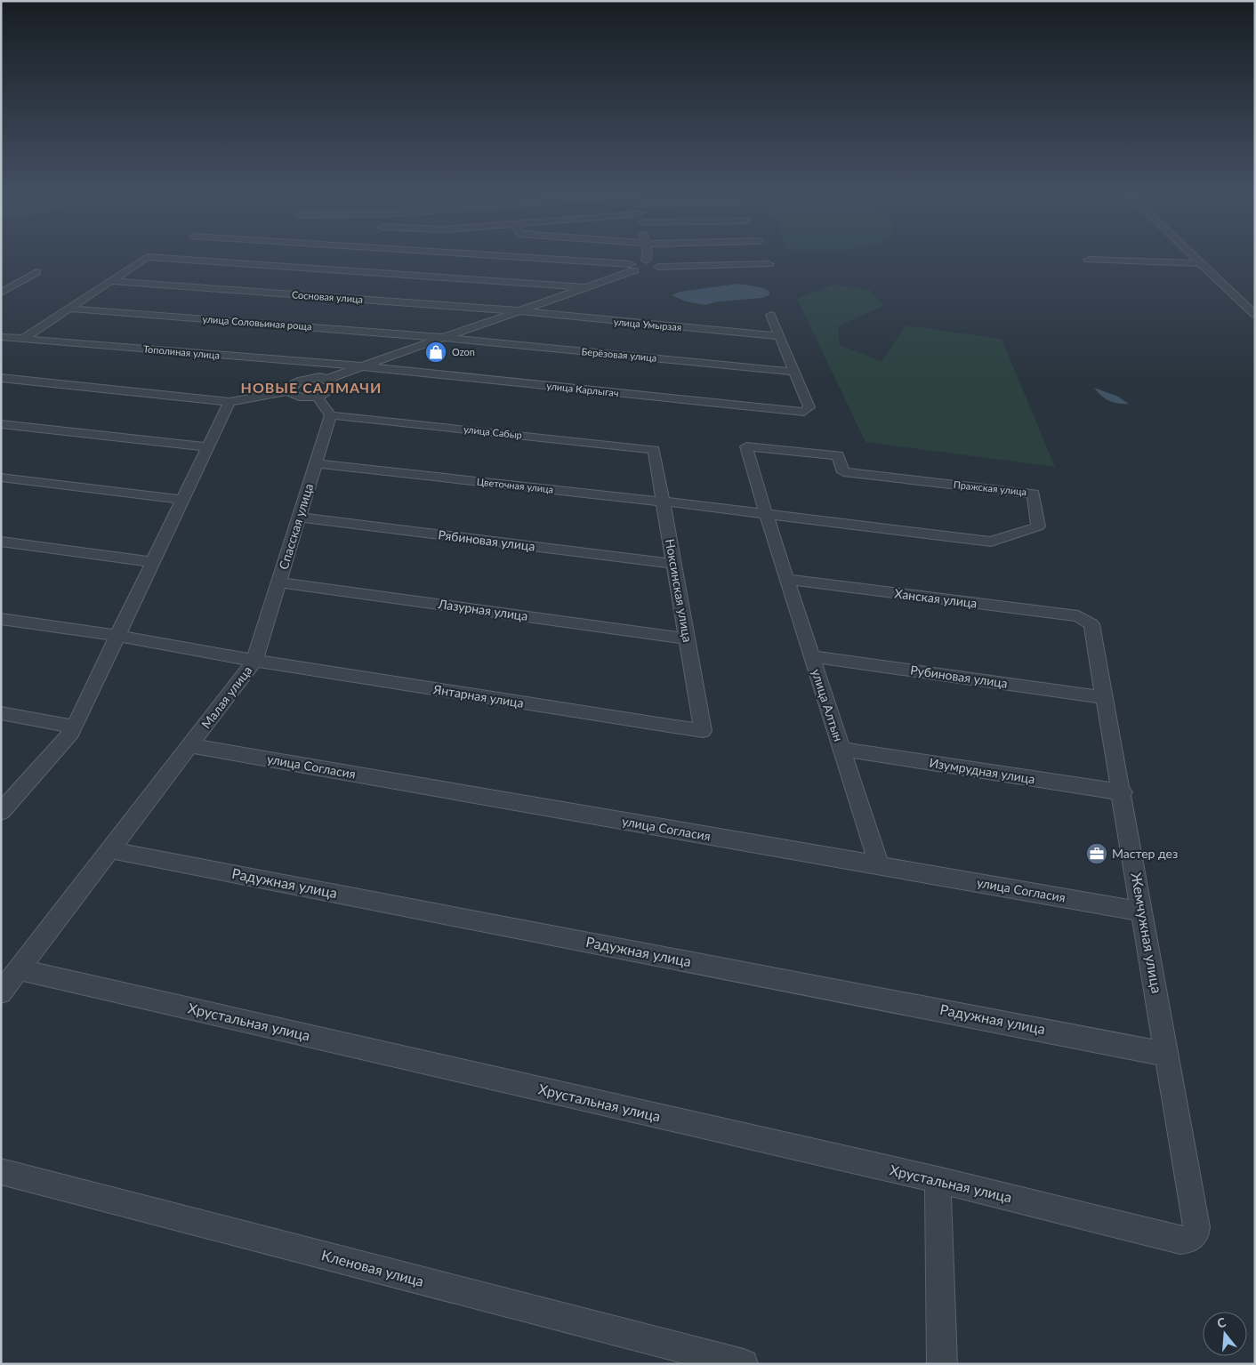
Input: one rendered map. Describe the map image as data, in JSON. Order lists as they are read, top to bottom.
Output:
{
  "streets": {
    "street": [
      "Сосновая улица",
      "улица Соловьиная роща",
      "улица Умырзая",
      "Тополиная улица",
      "Берёзовая улица",
      "улица Карлыгач",
      "улица Сабыр",
      "Цветочная улица",
      "Пражская улица",
      "Спасская улица",
      "Рябиновая улица",
      "Ноксинская улица",
      "Ханская улица",
      "Лазурная улица",
      "Рубиновая улица",
      "Янтарная улица",
      "Малая улица",
      "улица Алтын",
      "улица Согласия",
      "Изумрудная улица",
      "Радужная улица",
      "Жемчужная улица",
      "Хрустальная улица",
      "Кленовая улица"
    ]
  },
  "crossings": [
    ["Сосновая улица", "улица Умырзая"],
    ["улица Соловьиная роща", "Берёзовая улица"],
    ["Тополиная улица", "улица Карлыгач"],
    ["улица Сабыр", "Спасская улица"],
    ["улица Сабыр", "Ноксинская улица"],
    ["Цветочная улица", "Пражская улица"],
    ["Цветочная улица", "Спасская улица"],
    ["Цветочная улица", "Ноксинская улица"],
    ["Пражская улица", "улица Алтын"],
    ["Спасская улица", "Рябиновая улица"],
    ["Спасская улица", "Лазурная улица"],
    ["Спасская улица", "Янтарная улица"],
    ["Спасская улица", "Малая улица"],
    ["Рябиновая улица", "Ноксинская улица"],
    ["Ноксинская улица", "Лазурная улица"],
    ["Ноксинская улица", "Янтарная улица"],
    ["Ханская улица", "улица Алтын"],
    ["Ханская улица", "Жемчужная улица"],
    ["Рубиновая улица", "улица Алтын"],
    ["Рубиновая улица", "Жемчужная улица"],
    ["Янтарная улица", "Малая улица"],
    ["Малая улица", "улица Согласия"],
    ["Малая улица", "Радужная улица"],
    ["Малая улица", "Хрустальная улица"],
    ["улица Алтын", "улица Согласия"],
    ["улица Алтын", "Изумрудная улица"],
    ["улица Согласия", "Жемчужная улица"],
    ["Изумрудная улица", "Жемчужная улица"],
    ["Радужная улица", "Жемчужная улица"],
    ["Жемчужная улица", "Хрустальная улица"]
  ],
  "districts": ["НОВЫЕ САЛМАЧИ"],
  "places": {
    "shop": ["Ozon"],
    "office": ["Мастер дез"]
  },
  "north": "top"
}
